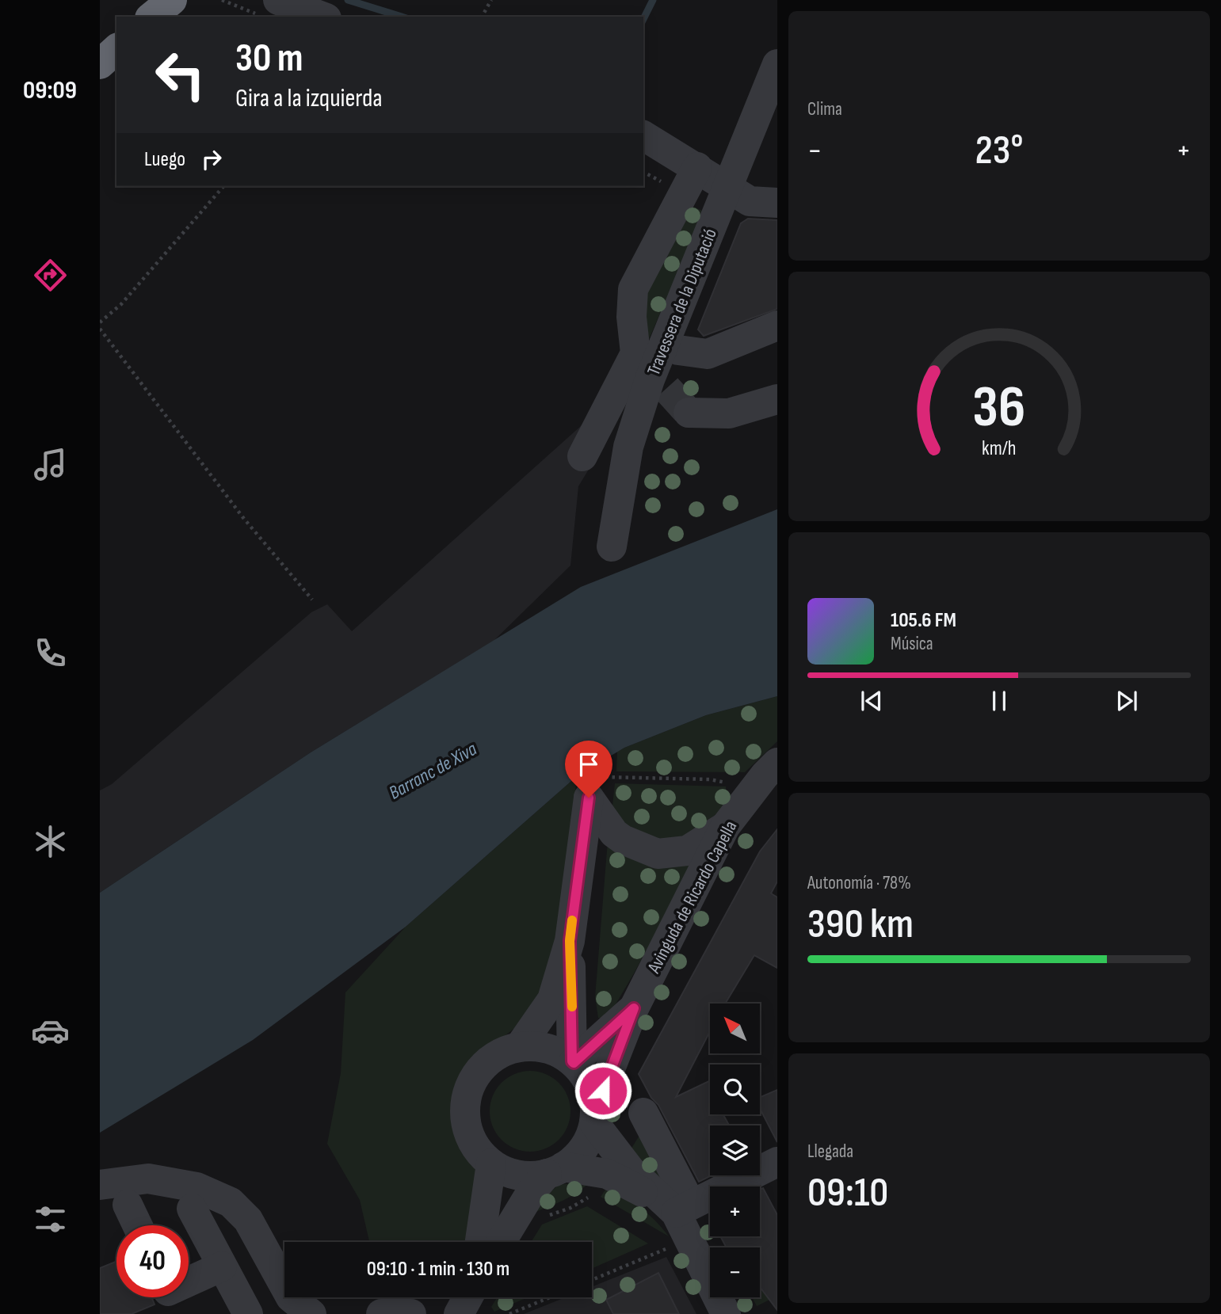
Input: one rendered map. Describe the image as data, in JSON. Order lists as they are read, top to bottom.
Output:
{
  "streets": {
    "street": ["Travessera de la Diputació", "Avinguda de Ricardo Capella"]
  },
  "water": ["Barranc de Xiva"],
  "north": "top left",
  "page": {
    "tabs": "09:09",
    "tile": [
      "Clima",
      ["Autonomía · 78%", "390 km"],
      ["Llegada", "09:10"]
    ],
    "turn": ["30 m", "Gira a la izquierda"],
    "heat": ["−", "23°", "+"],
    "then": "Luego",
    "song": ["105.6 FM", "Música"],
    "map_buttons": ["+", "−"],
    "limit": "40",
    "trip": "09:10 · 1 min · 130 m",
    "gauge": ["36", "km/h"]
  }
}
